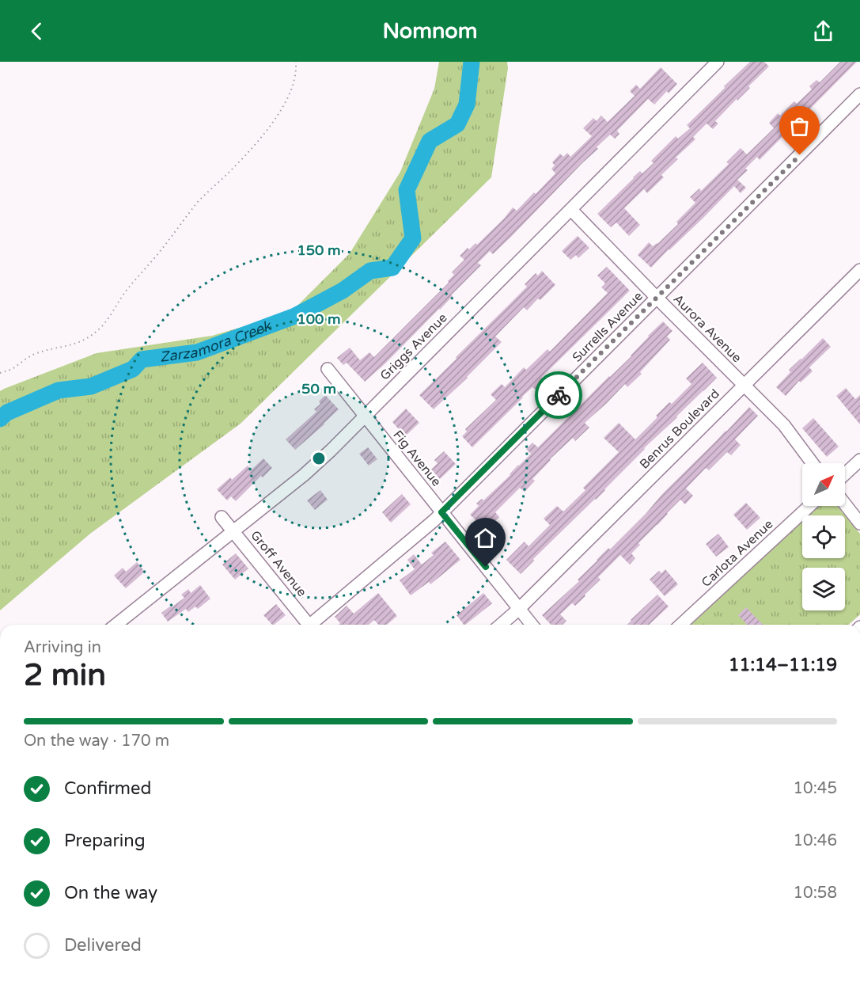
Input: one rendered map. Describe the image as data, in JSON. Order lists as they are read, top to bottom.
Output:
{
  "streets": {
    "street": [
      "Surrells Avenue",
      "Aurora Avenue",
      "Griggs Avenue",
      "Benrus Boulevard",
      "Fig Avenue",
      "Carlota Avenue",
      "Groff Avenue"
    ]
  },
  "crossings": [
    ["Surrells Avenue", "Aurora Avenue"],
    ["Surrells Avenue", "Fig Avenue"],
    ["Aurora Avenue", "Griggs Avenue"],
    ["Aurora Avenue", "Benrus Boulevard"],
    ["Griggs Avenue", "Fig Avenue"],
    ["Griggs Avenue", "Groff Avenue"],
    ["Benrus Boulevard", "Fig Avenue"]
  ],
  "water": ["Zarzamora Creek"],
  "north": "top right",
  "page": {
    "header": "Nomnom",
    "heading": ["2 min", "Arriving in", "11:14–11:19"],
    "bar": "On the way · 170 m",
    "list": [
      ["Confirmed", "10:45"],
      ["Preparing", "10:46"],
      ["On the way", "10:58"],
      "Delivered"
    ]
  },
  "rings": ["150 m", "100 m", "50 m"]
}
